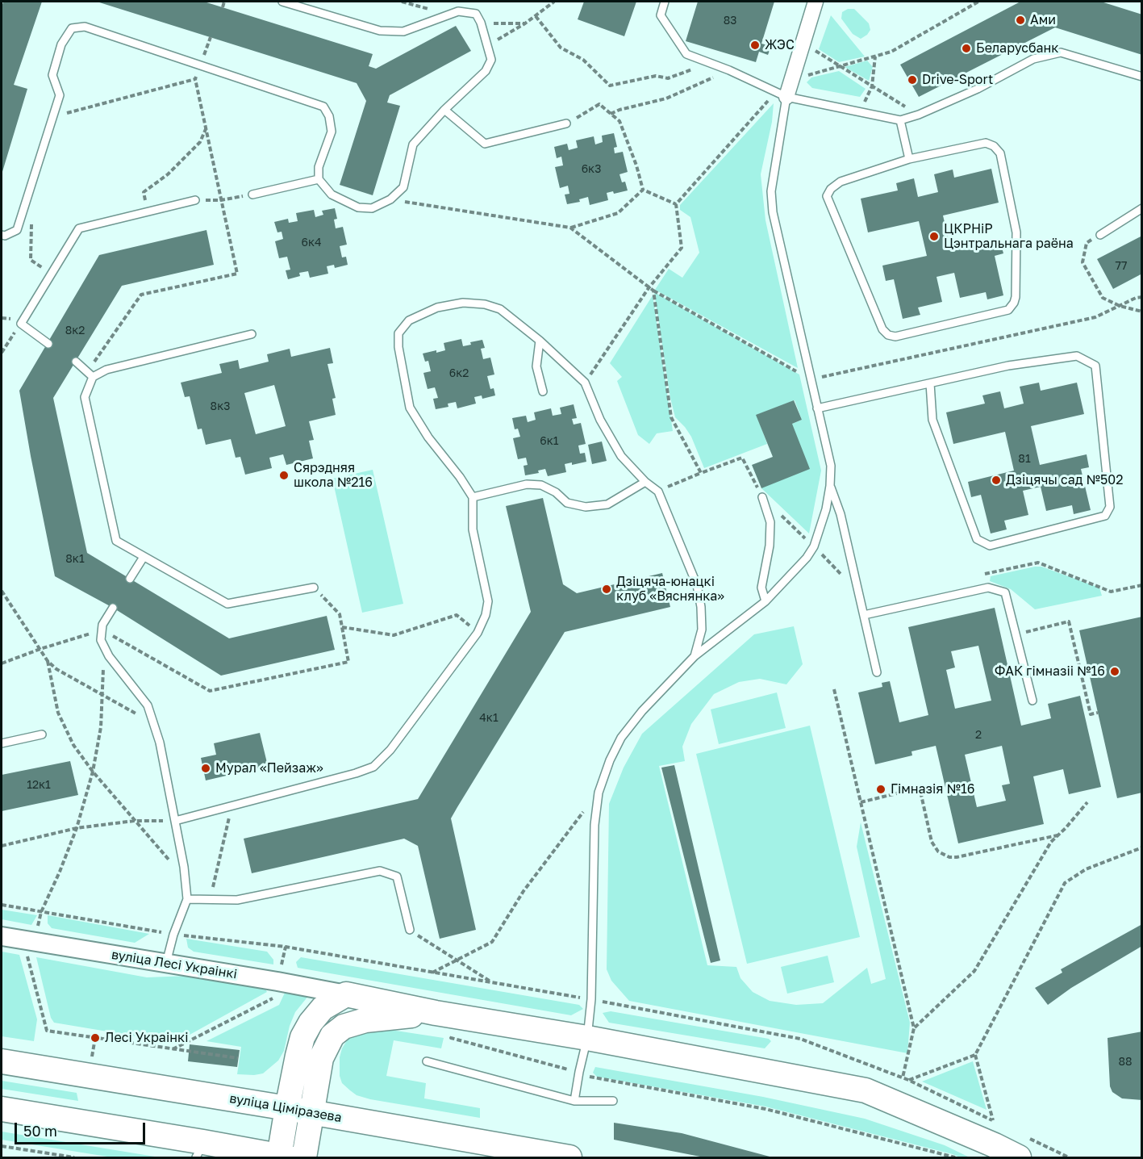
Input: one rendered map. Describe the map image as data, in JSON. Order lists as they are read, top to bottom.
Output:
{
  "streets": {
    "main road": ["вуліца Ціміразева"],
    "street": ["вуліца Лесі Украінкі"]
  },
  "places": [
    "Ами",
    "ЖЭС",
    "Беларусбанк",
    "Drive-Sport",
    "ЦКРНіР Цэнтральнага раёна",
    "Сярэдняя школа №216",
    "Дзіцячы сад №502",
    "Дзіцяча-юнацкі клуб «Вяснянка»",
    "ФАК гімназіі №16",
    "Мурал «Пейзаж»",
    "Гімназія №16",
    "Лесі Украінкі"
  ],
  "house_numbers": [
    "83",
    "6к3",
    "6к4",
    "77",
    "8к2",
    "6к2",
    "8к3",
    "6к1",
    "81",
    "8к1",
    "4к1",
    "2",
    "12к1",
    "88"
  ],
  "scale_bar": "50 m"
}
